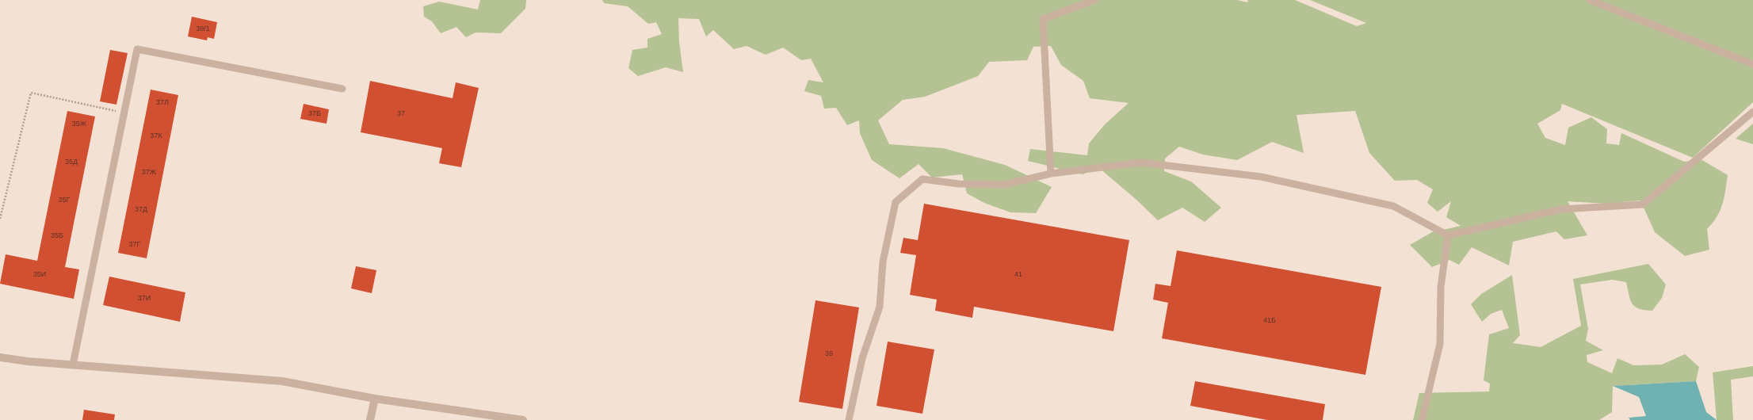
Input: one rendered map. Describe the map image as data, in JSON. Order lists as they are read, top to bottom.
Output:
{
  "house_numbers": [
    "39/1",
    "37Л",
    "37Б",
    "37",
    "35Ж",
    "37К",
    "35Д",
    "37Ж",
    "35Г",
    "37Д",
    "35Б",
    "37Г",
    "35И",
    "41",
    "37И",
    "41Б",
    "39"
  ]
}
